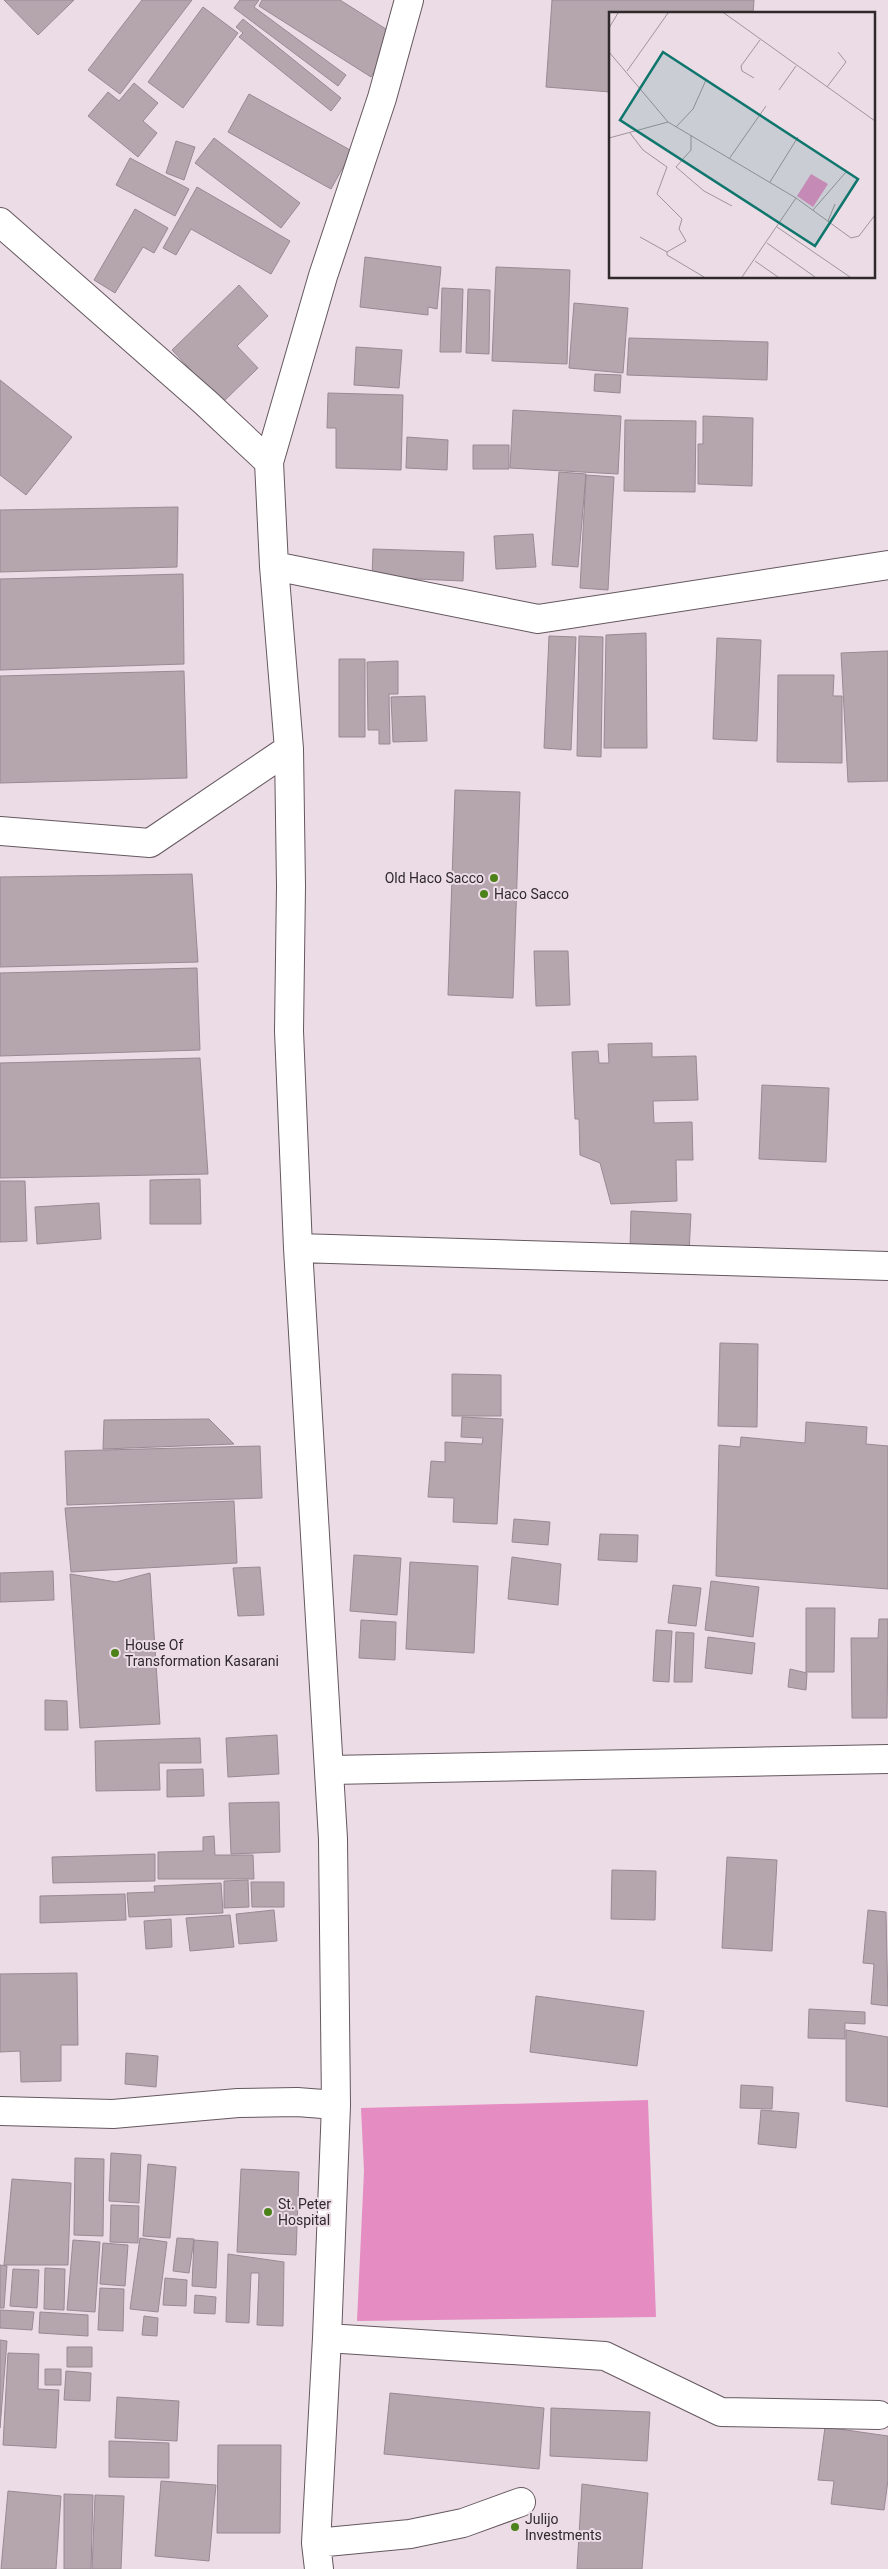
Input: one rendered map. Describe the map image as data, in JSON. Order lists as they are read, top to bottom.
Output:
{
  "places": [
    "Old Haco Sacco",
    "Haco Sacco",
    "House Of Transformation Kasarani",
    "St. Peter Hospital",
    "Julijo Investments"
  ]
}
